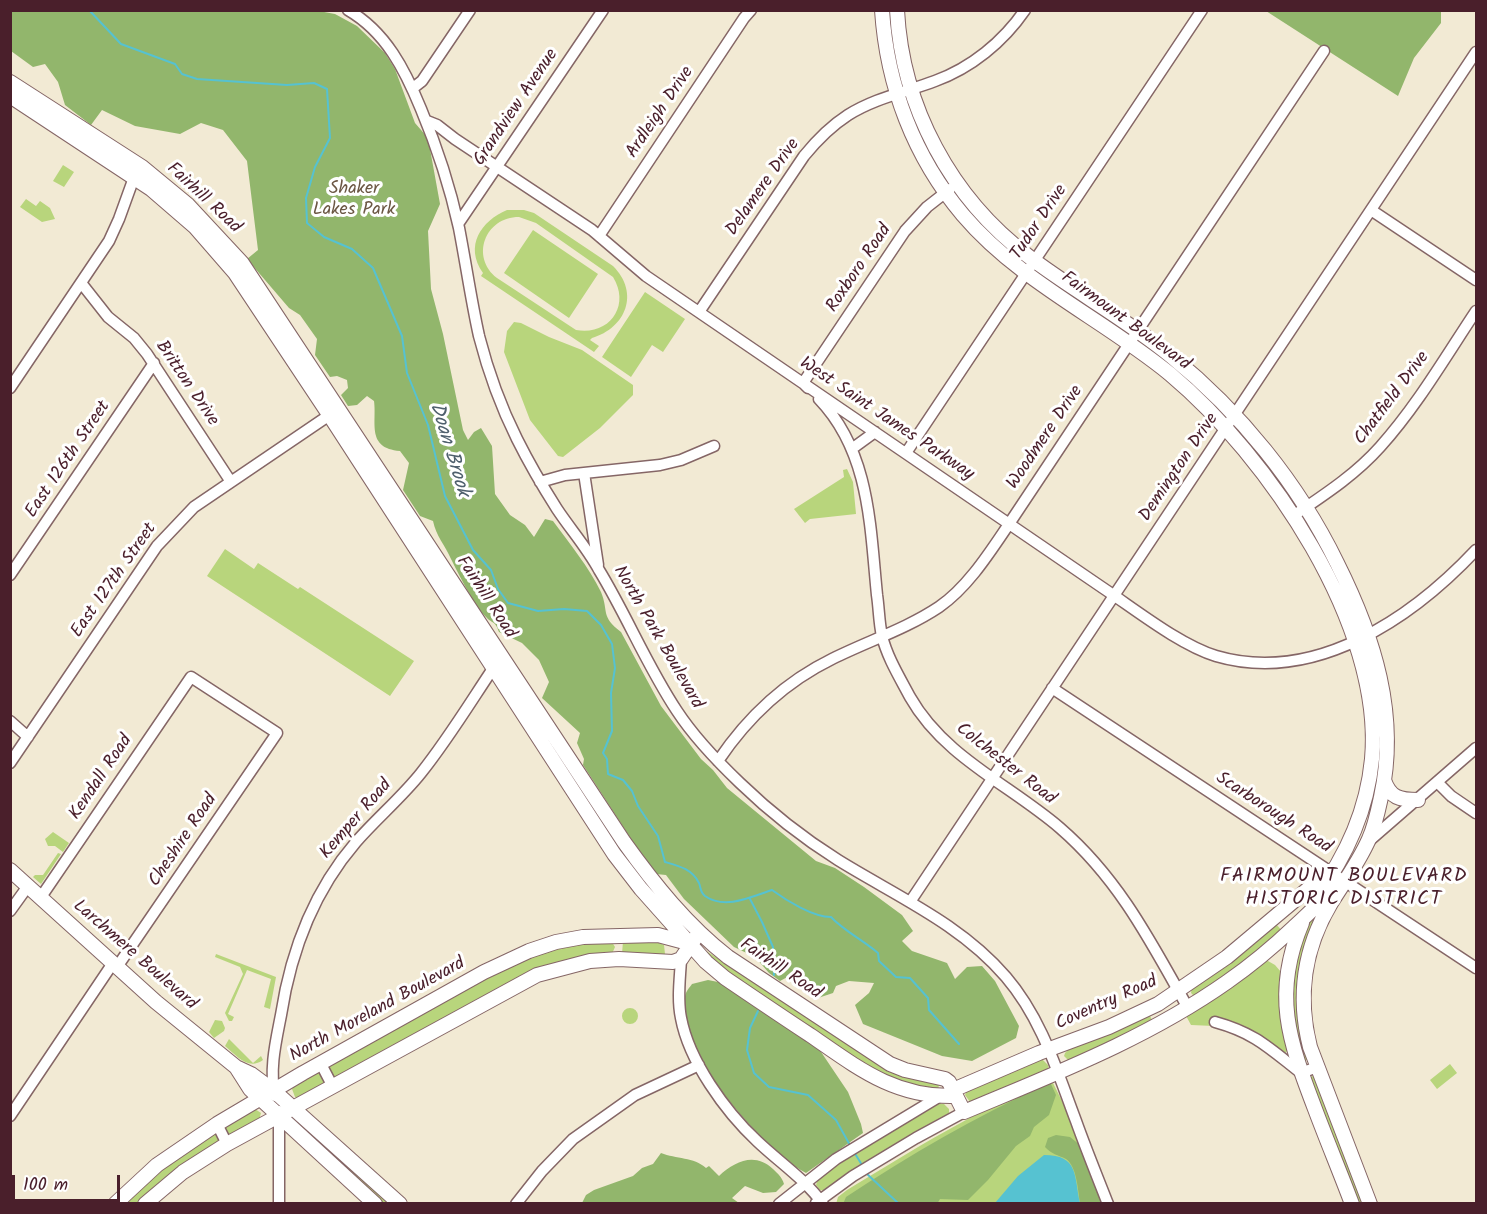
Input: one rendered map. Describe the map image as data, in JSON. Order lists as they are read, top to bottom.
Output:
{
  "streets": {
    "main road": [
      "Fairhill Road",
      "Fairmount Boulevard",
      "Larchmere Boulevard",
      "Coventry Road",
      "North Moreland Boulevard"
    ],
    "street": [
      "Grandview Avenue",
      "Ardleigh Drive",
      "Delamere Drive",
      "Tudor Drive",
      "Roxboro Road",
      "Britton Drive",
      "Chatfield Drive",
      "West Saint James Parkway",
      "Woodmere Drive",
      "East 126th Street",
      "Demington Drive",
      "East 127th Street",
      "North Park Boulevard",
      "Colchester Road",
      "Kendall Road",
      "Scarborough Road",
      "Kemper Road",
      "Cheshire Road"
    ]
  },
  "crossings": [
    ["Grandview Avenue", "West Saint James Parkway"],
    ["Grandview Avenue", "North Park Boulevard"],
    ["Ardleigh Drive", "West Saint James Parkway"],
    ["Delamere Drive", "Fairmount Boulevard"],
    ["Delamere Drive", "West Saint James Parkway"],
    ["Fairhill Road", "East 127th Street"],
    ["Fairhill Road", "Kemper Road"],
    ["Fairhill Road", "Coventry Road"],
    ["Fairhill Road", "North Moreland Boulevard"],
    ["Tudor Drive", "Fairmount Boulevard"],
    ["Tudor Drive", "West Saint James Parkway"],
    ["Roxboro Road", "Fairmount Boulevard"],
    ["Roxboro Road", "West Saint James Parkway"],
    ["Roxboro Road", "Colchester Road"],
    ["Fairmount Boulevard", "Chatfield Drive"],
    ["Fairmount Boulevard", "West Saint James Parkway"],
    ["Fairmount Boulevard", "Woodmere Drive"],
    ["Fairmount Boulevard", "Demington Drive"],
    ["Fairmount Boulevard", "Scarborough Road"],
    ["Fairmount Boulevard", "Coventry Road"],
    ["Britton Drive", "East 126th Street"],
    ["Britton Drive", "East 127th Street"],
    ["West Saint James Parkway", "Woodmere Drive"],
    ["West Saint James Parkway", "Demington Drive"],
    ["West Saint James Parkway", "North Park Boulevard"],
    ["West Saint James Parkway", "Colchester Road"],
    ["Woodmere Drive", "North Park Boulevard"],
    ["Woodmere Drive", "Colchester Road"],
    ["Demington Drive", "North Park Boulevard"],
    ["Demington Drive", "Colchester Road"],
    ["Demington Drive", "Scarborough Road"],
    ["North Park Boulevard", "Coventry Road"],
    ["Colchester Road", "Coventry Road"],
    ["Kendall Road", "Cheshire Road"],
    ["Kendall Road", "Larchmere Boulevard"],
    ["Scarborough Road", "Coventry Road"],
    ["Kemper Road", "Larchmere Boulevard"],
    ["Kemper Road", "North Moreland Boulevard"],
    ["Cheshire Road", "Larchmere Boulevard"],
    ["Larchmere Boulevard", "North Moreland Boulevard"]
  ],
  "districts": ["FAIRMOUNT BOULEVARD HISTORIC DISTRICT"],
  "water": ["Doan Brook"],
  "parks": ["Shaker Lakes Park"],
  "scale_bar": "100 m"
}
